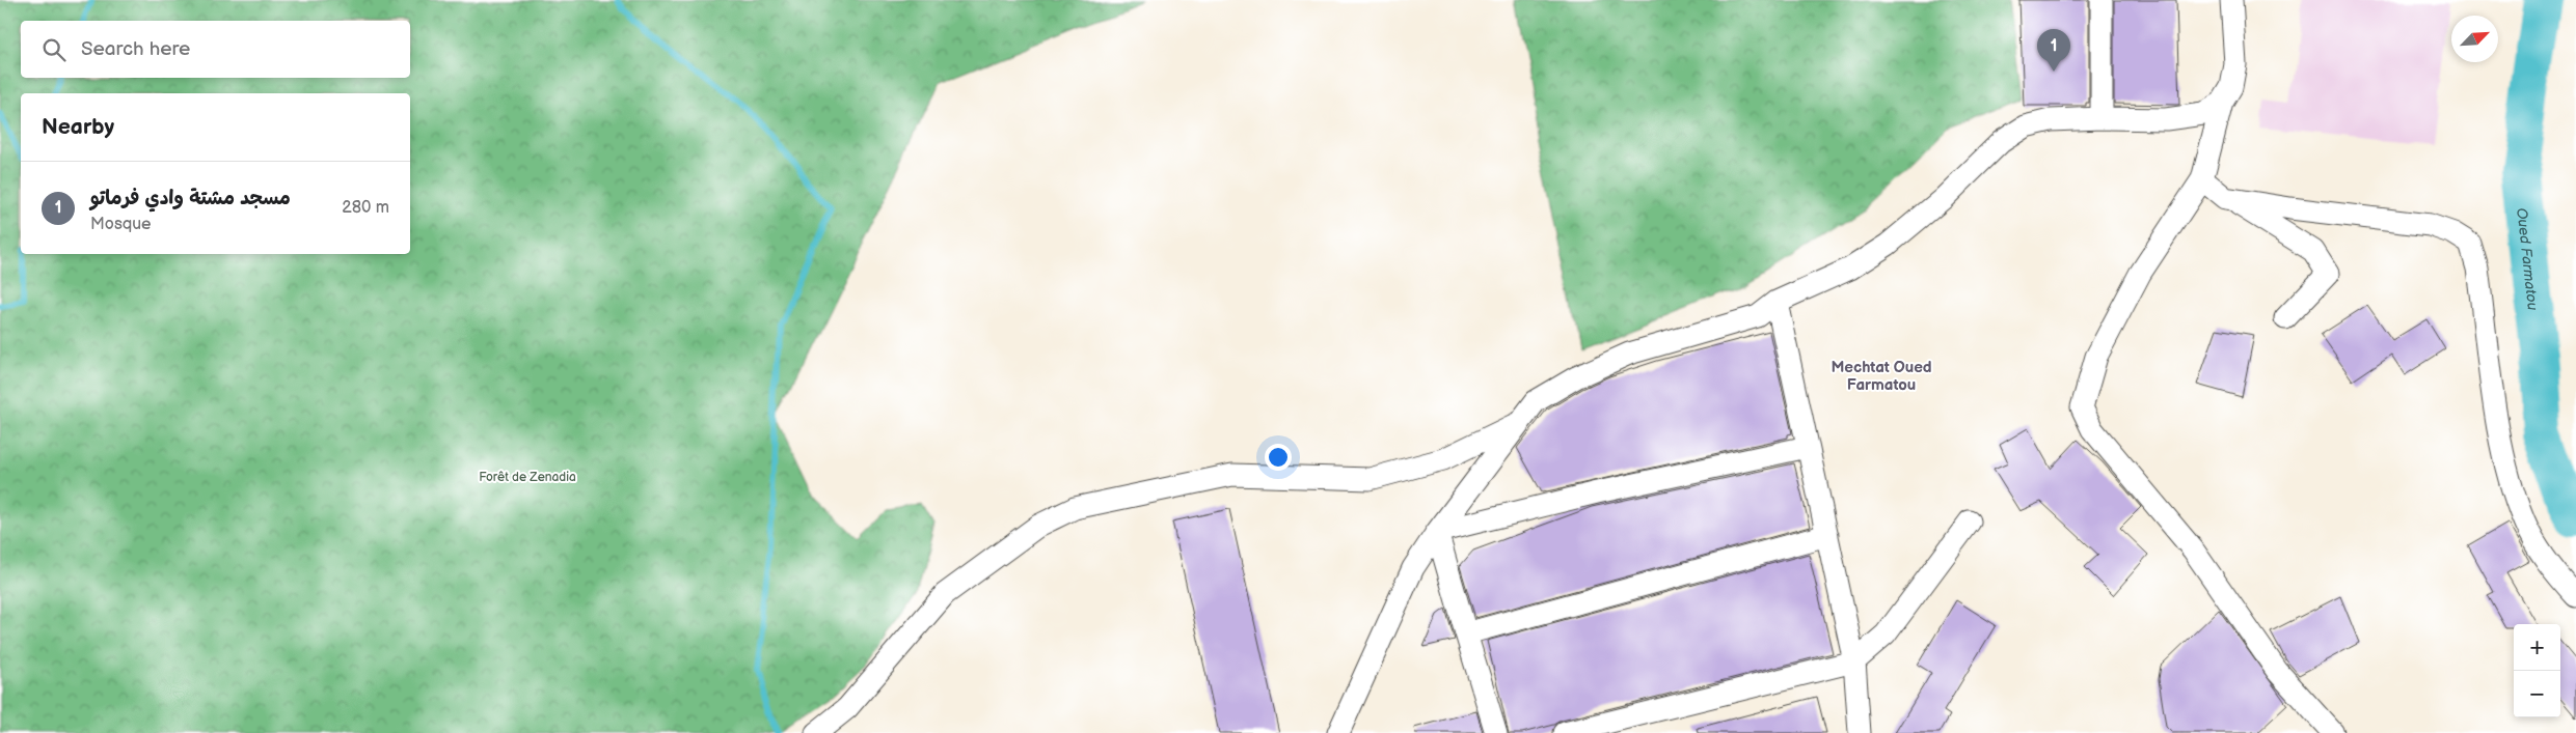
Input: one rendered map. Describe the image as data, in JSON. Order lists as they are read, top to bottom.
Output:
{
  "districts": ["Mechtat Oued Farmatou"],
  "water": ["Oued Farmatou"],
  "parks": ["Forêt de Zenadia"],
  "north": "top right",
  "page": {
    "search": "Search here",
    "pins": "1",
    "heading": "Nearby",
    "list": [
      {
        "mark": "1",
        "name": "مسجد مشتة وادي فرماتو",
        "note": "Mosque",
        "value": "280 m"
      }
    ],
    "map_buttons": ["+", "−"]
  }
}
